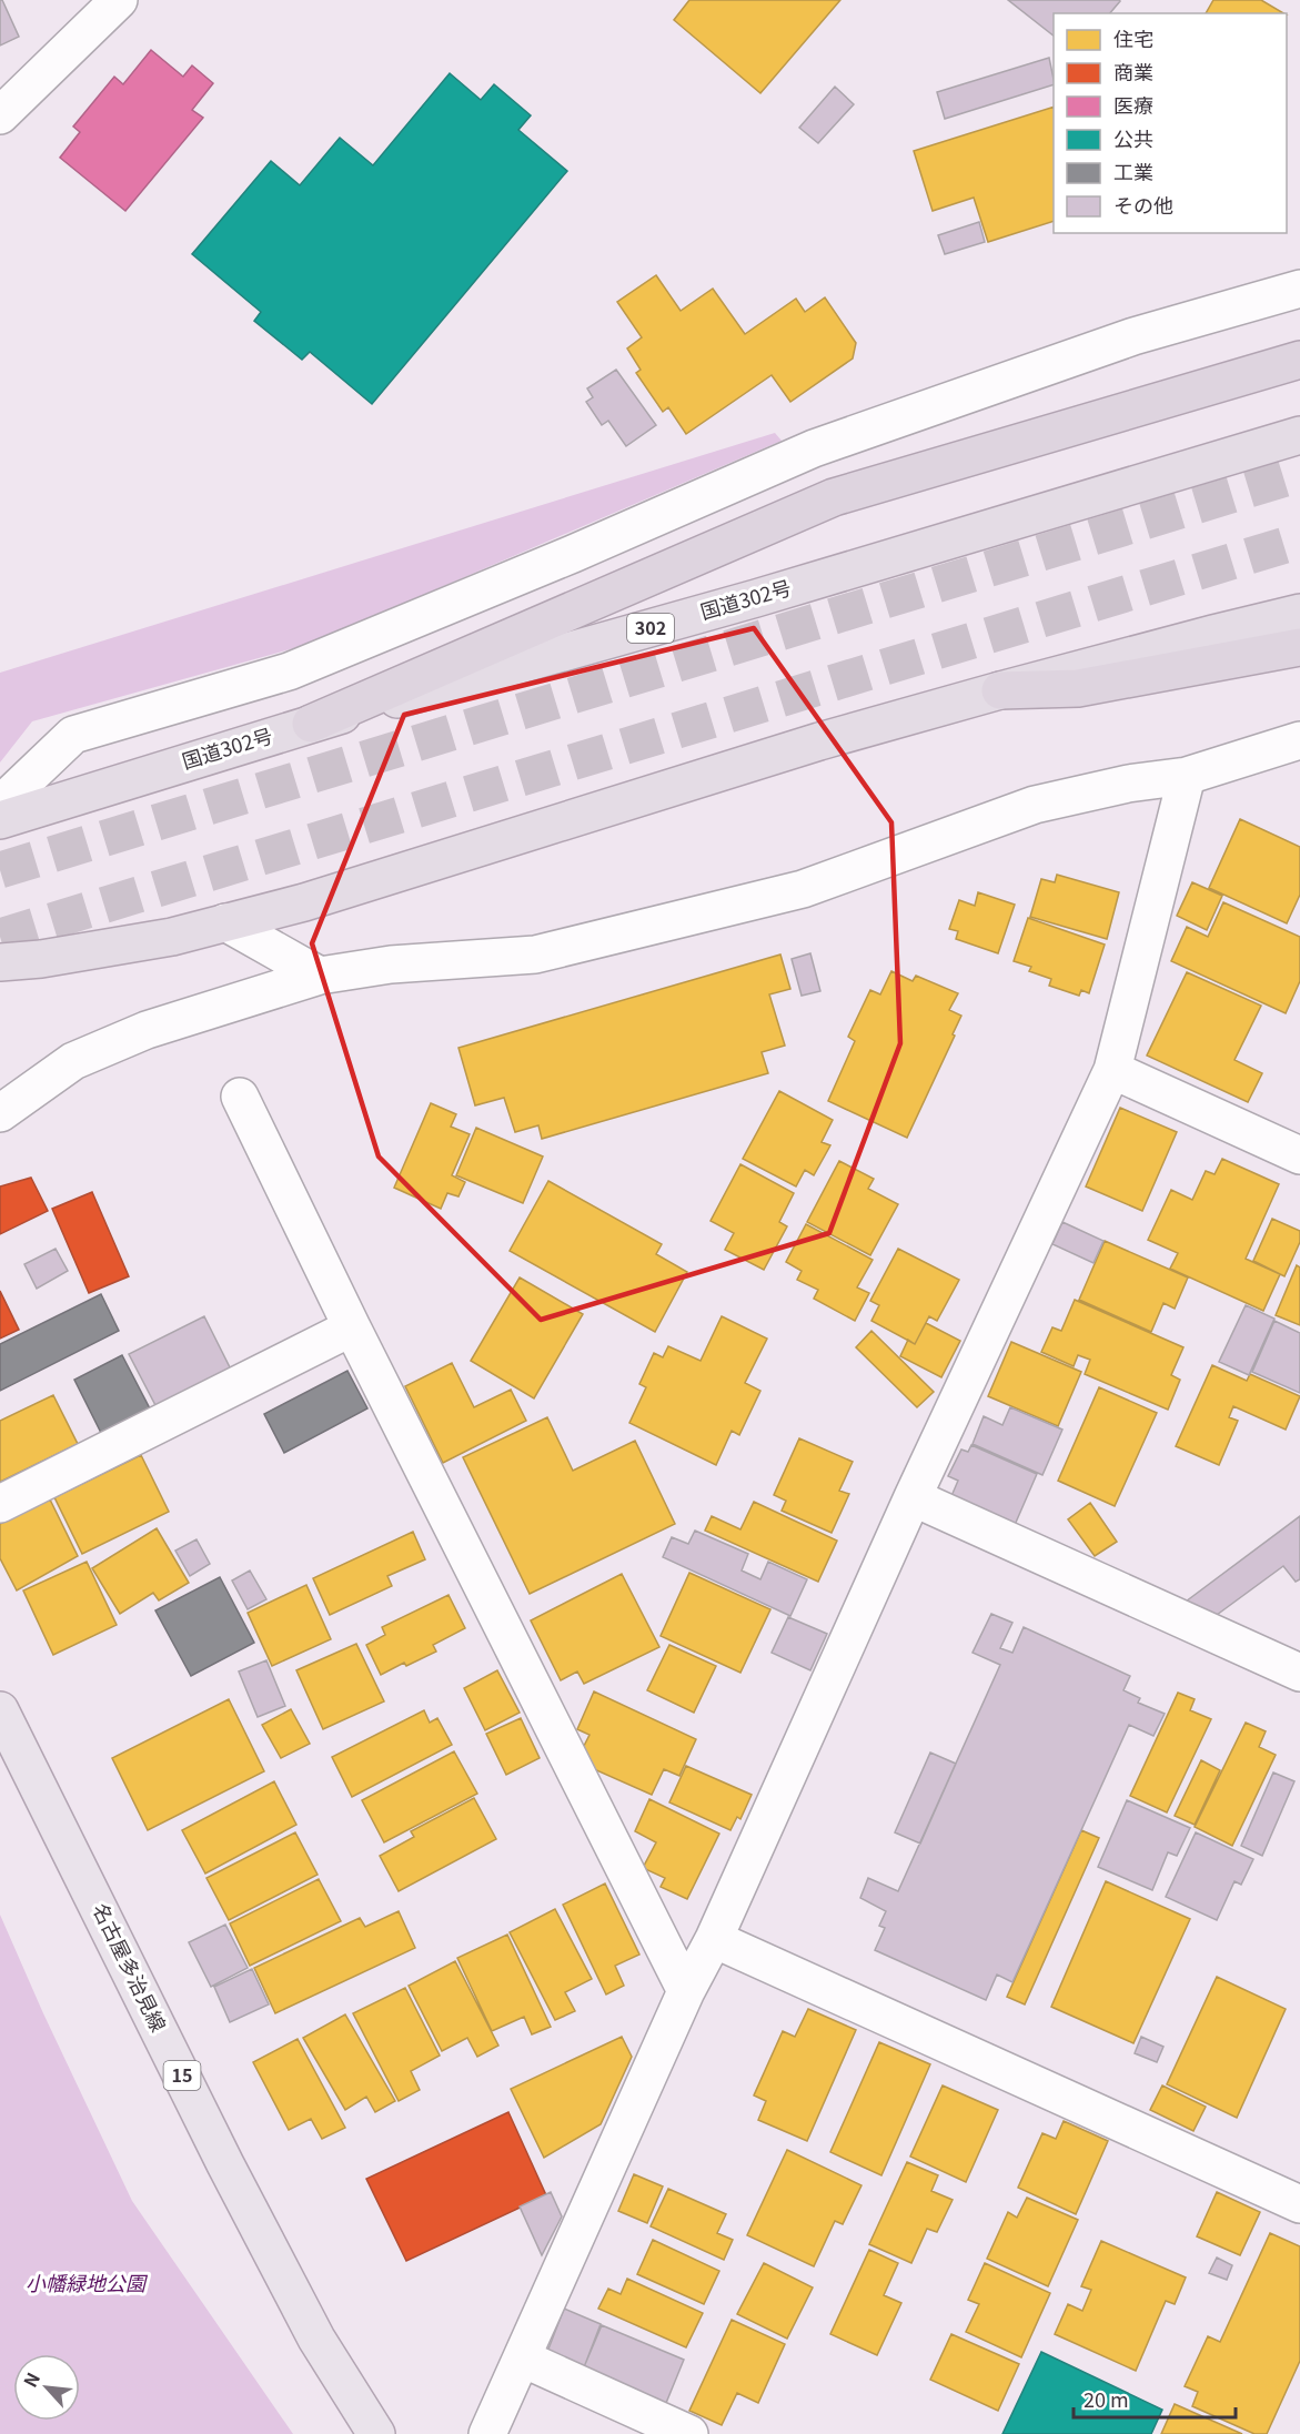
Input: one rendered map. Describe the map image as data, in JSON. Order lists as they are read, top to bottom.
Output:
{
  "streets": {
    "highway": ["国道302号", "302"],
    "main road": ["名古屋多治見線", "15"]
  },
  "parks": ["小幡緑地公園"],
  "legend": [
    "住宅",
    "商業",
    "医療",
    "公共",
    "工業",
    "その他"
  ],
  "scale_bar": "20 m",
  "north": "top left"
}
